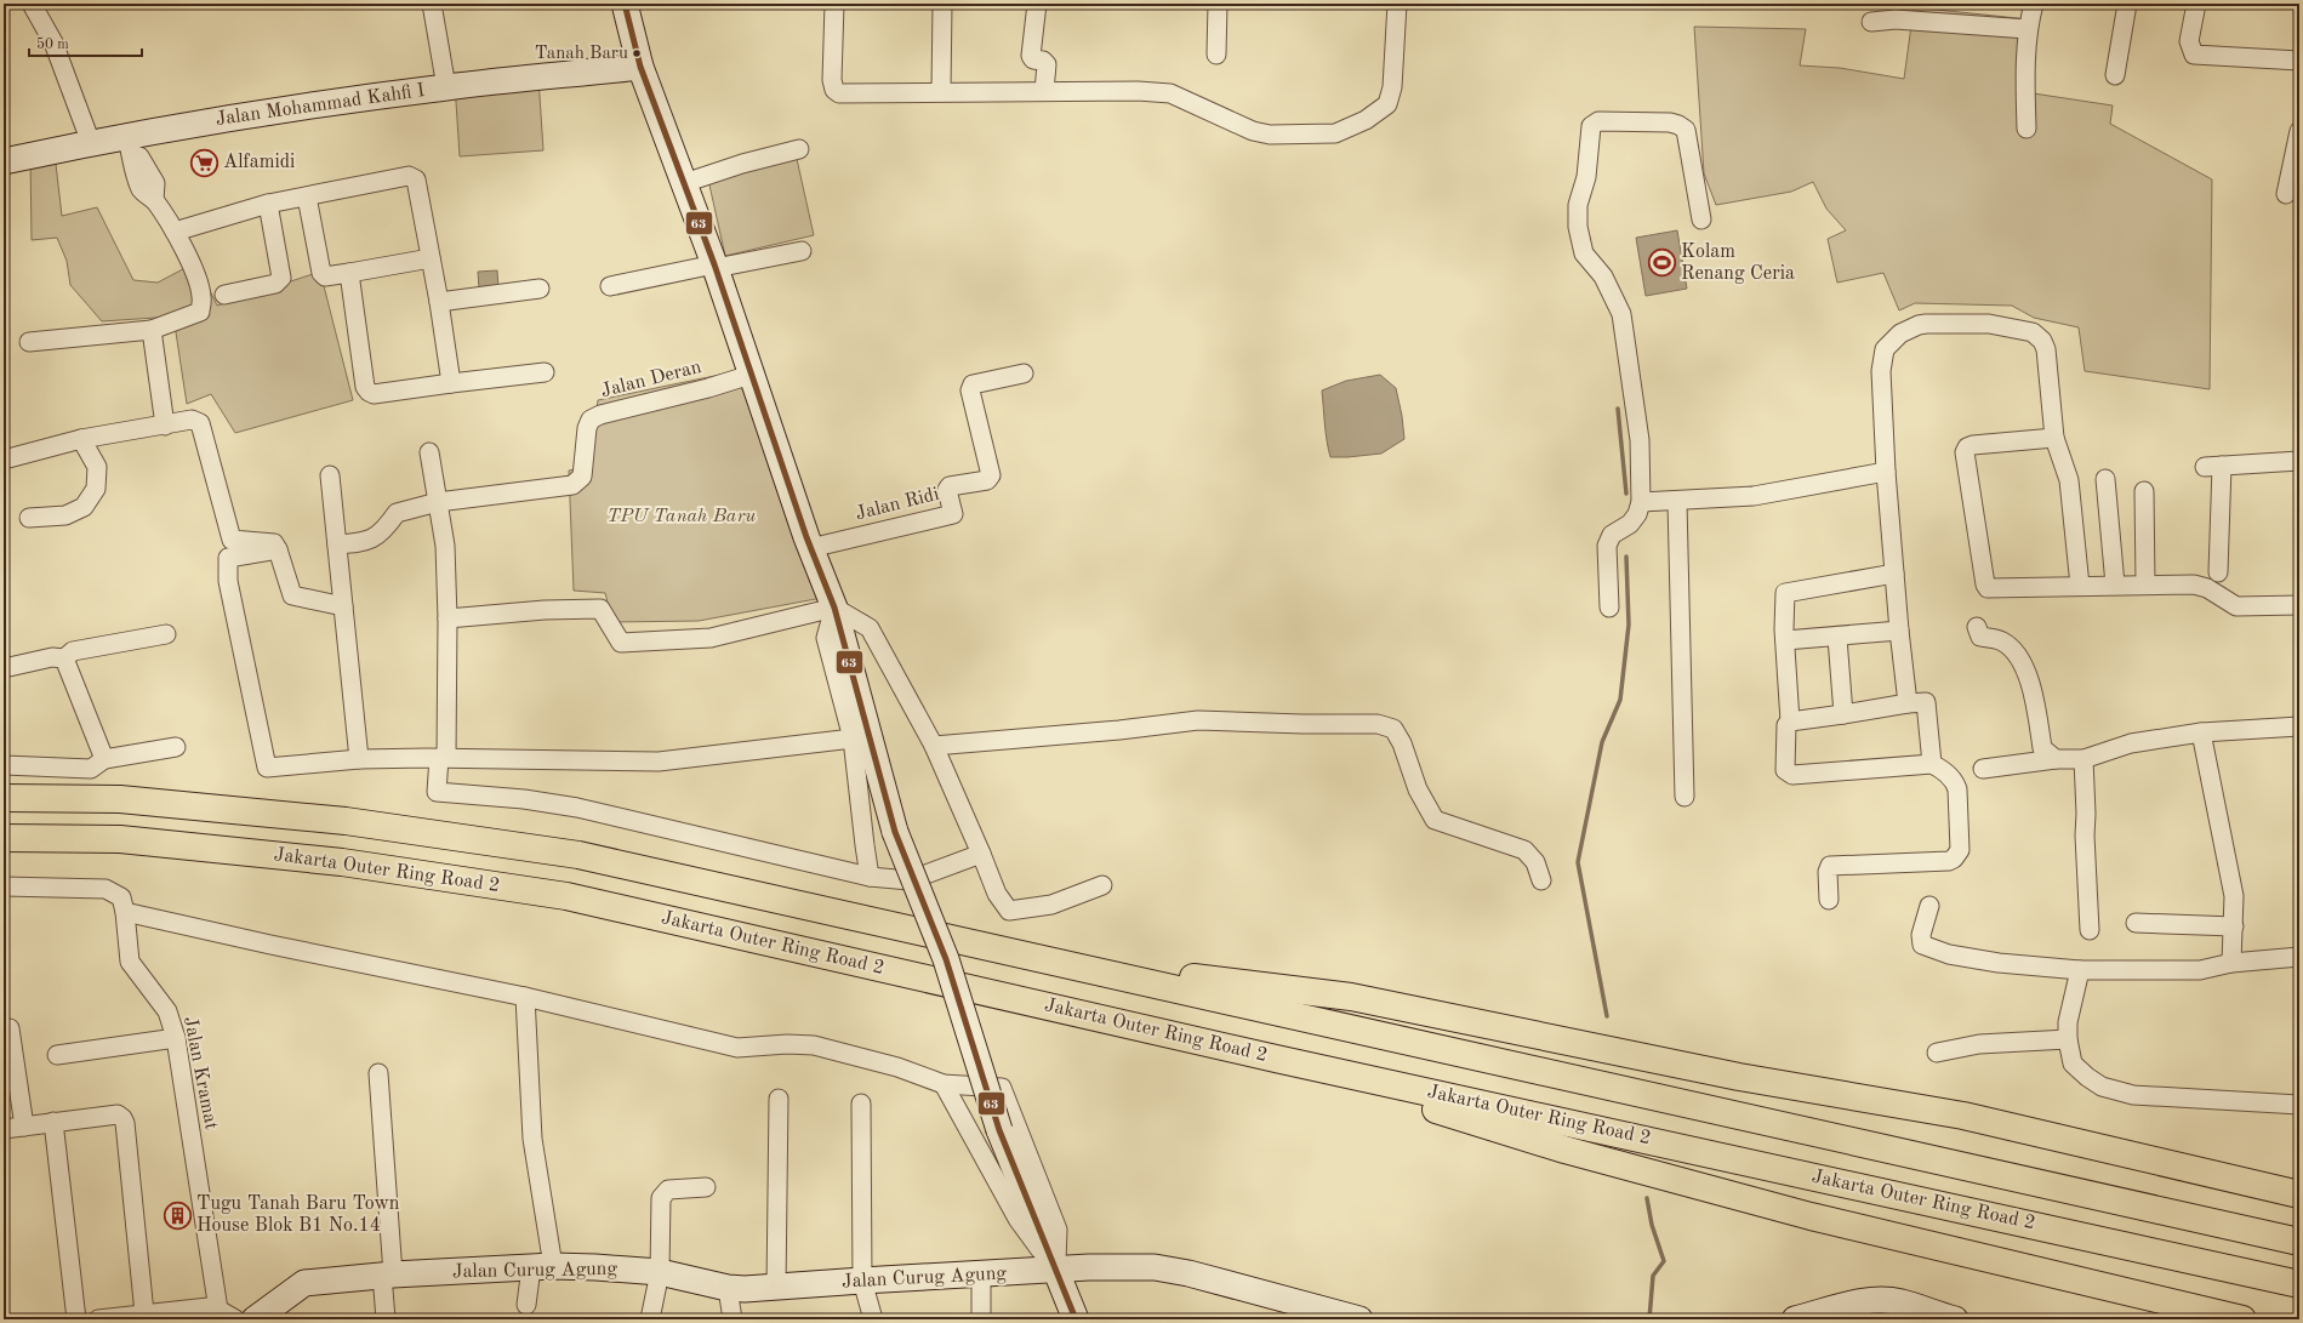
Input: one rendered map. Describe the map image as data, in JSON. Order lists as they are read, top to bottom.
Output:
{
  "streets": {
    "highway": ["Jakarta Outer Ring Road 2"],
    "main road": ["Jalan Mohammad Kahfi I", "Jalan Curug Agung"],
    "street": ["Jalan Deran", "Jalan Ridi", "Jalan Kramat"]
  },
  "parks": ["TPU Tanah Baru"],
  "places": {
    "other": ["Tanah Baru"],
    "supermarket": ["Alfamidi"],
    "sports": ["Kolam Renang Ceria"],
    "building": ["Tugu Tanah Baru Town House Blok B1 No.14"]
  },
  "lines": ["transit line 63"],
  "scale_bar": "50 m"
}
